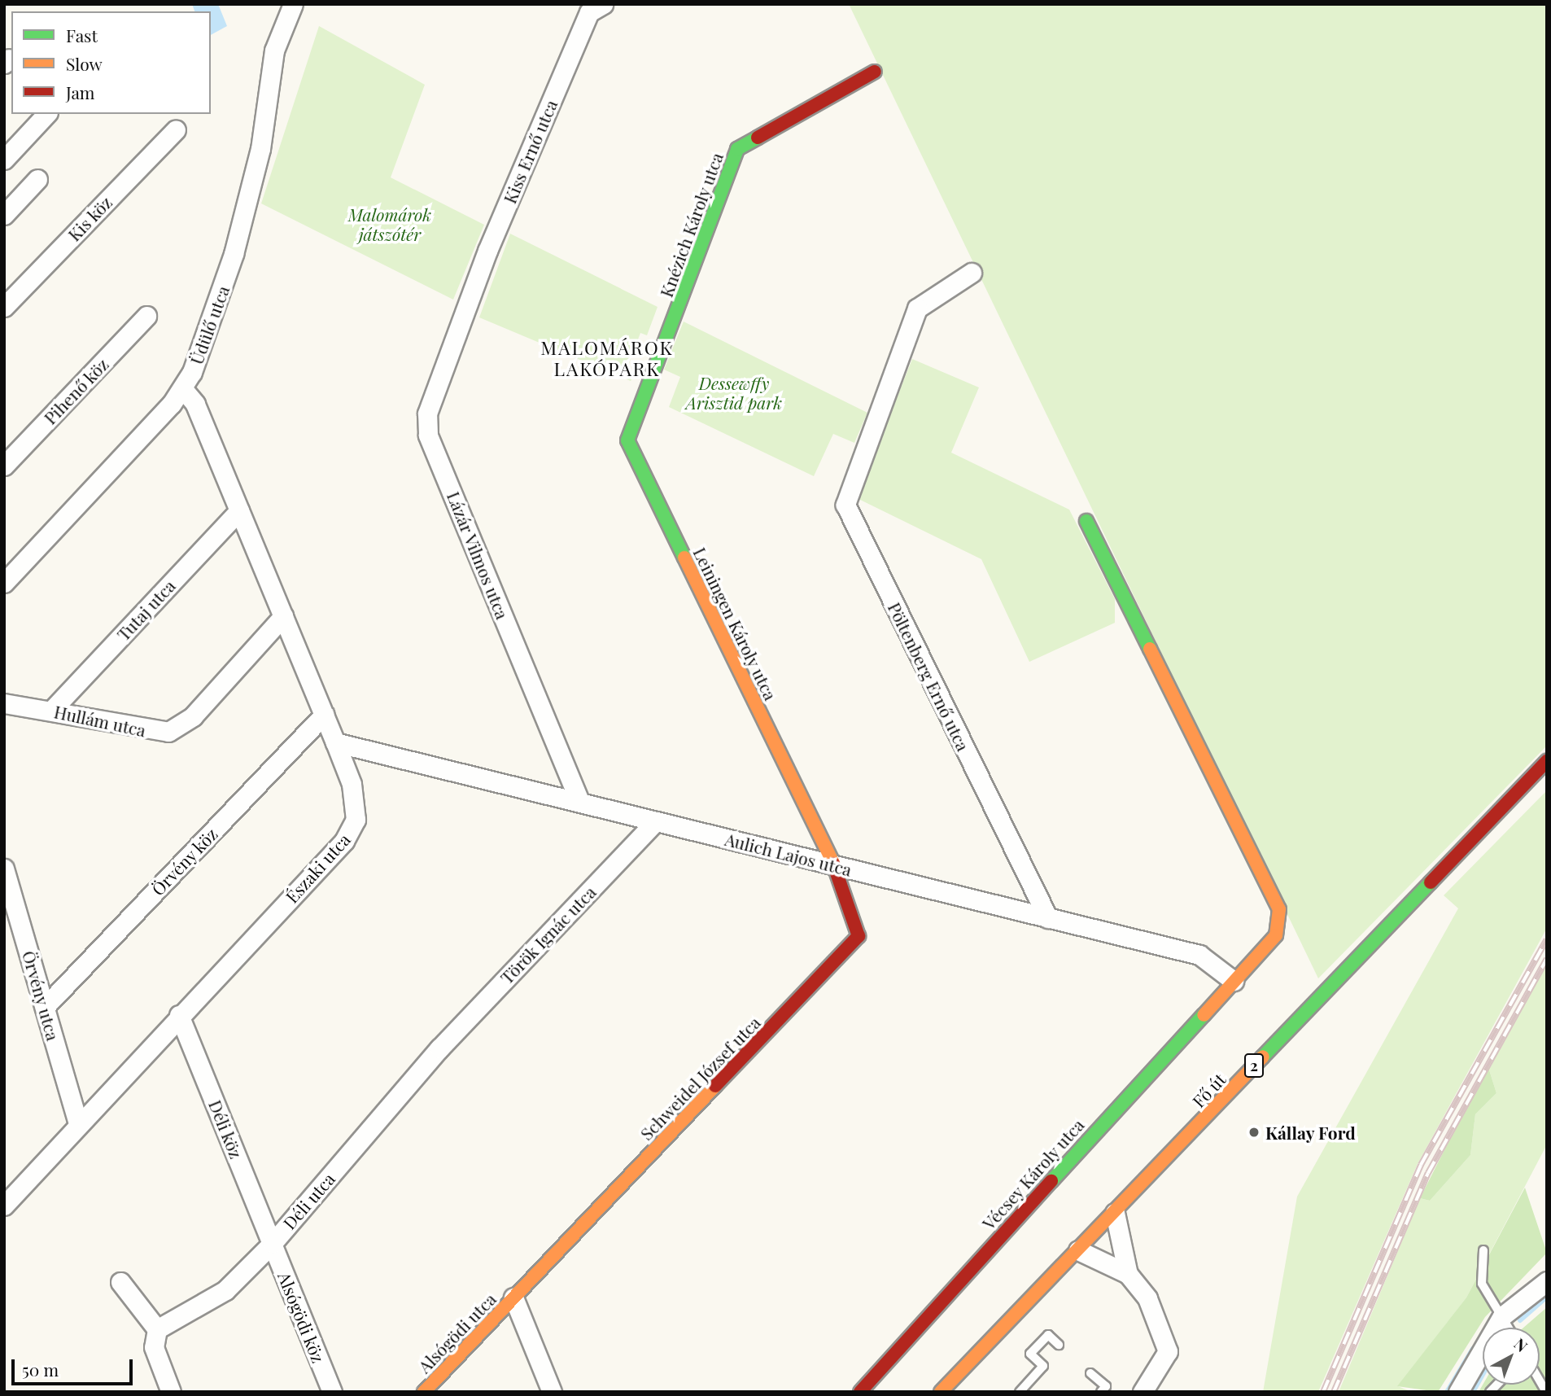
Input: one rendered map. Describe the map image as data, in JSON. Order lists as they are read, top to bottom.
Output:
{
  "streets": {
    "street": [
      "Kiss Ernő utca",
      "Kis köz",
      "Knézich Károly utca",
      "Üdülő utca",
      "Pihenő köz",
      "Lázár Vilmos utca",
      "Tutaj utca",
      "Leiningen Károly utca",
      "Pöltenberg Ernő utca",
      "Hullám utca",
      "Aulich Lajos utca",
      "Örvény köz",
      "Északi utca",
      "Török Ignác utca",
      "Örvény utca",
      "2",
      "Schweidel József utca",
      "Fő út",
      "Déli köz",
      "Vécsey Károly utca",
      "Déli utca",
      "Alsógödi köz",
      "Alsógödi utca"
    ]
  },
  "crossings": [
    ["Kiss Ernő utca", "Lázár Vilmos utca"],
    ["Knézich Károly utca", "Leiningen Károly utca"],
    ["Üdülő utca", "Északi utca"],
    ["Lázár Vilmos utca", "Aulich Lajos utca"],
    ["Tutaj utca", "Hullám utca"],
    ["Tutaj utca", "Északi utca"],
    ["Leiningen Károly utca", "Aulich Lajos utca"],
    ["Leiningen Károly utca", "Schweidel József utca"],
    ["Pöltenberg Ernő utca", "Aulich Lajos utca"],
    ["Hullám utca", "Északi utca"],
    ["Aulich Lajos utca", "Északi utca"],
    ["Aulich Lajos utca", "Török Ignác utca"],
    ["Aulich Lajos utca", "Schweidel József utca"],
    ["Aulich Lajos utca", "Vécsey Károly utca"],
    ["Örvény köz", "Északi utca"],
    ["Örvény köz", "Örvény utca"],
    ["Északi utca", "Örvény utca"],
    ["Északi utca", "Déli köz"],
    ["Török Ignác utca", "Déli utca"],
    ["Schweidel József utca", "Alsógödi utca"],
    ["Déli köz", "Déli utca"],
    ["Déli köz", "Alsógödi köz"],
    ["Déli utca", "Alsógödi köz"]
  ],
  "districts": ["MALOMÁROK LAKÓPARK"],
  "parks": ["Malomárok játszótér", "Dessewffy Arisztid park"],
  "places": ["Kállay Ford"],
  "legend": ["Fast", "Slow", "Jam"],
  "scale_bar": "50 m",
  "north": "top right"
}
